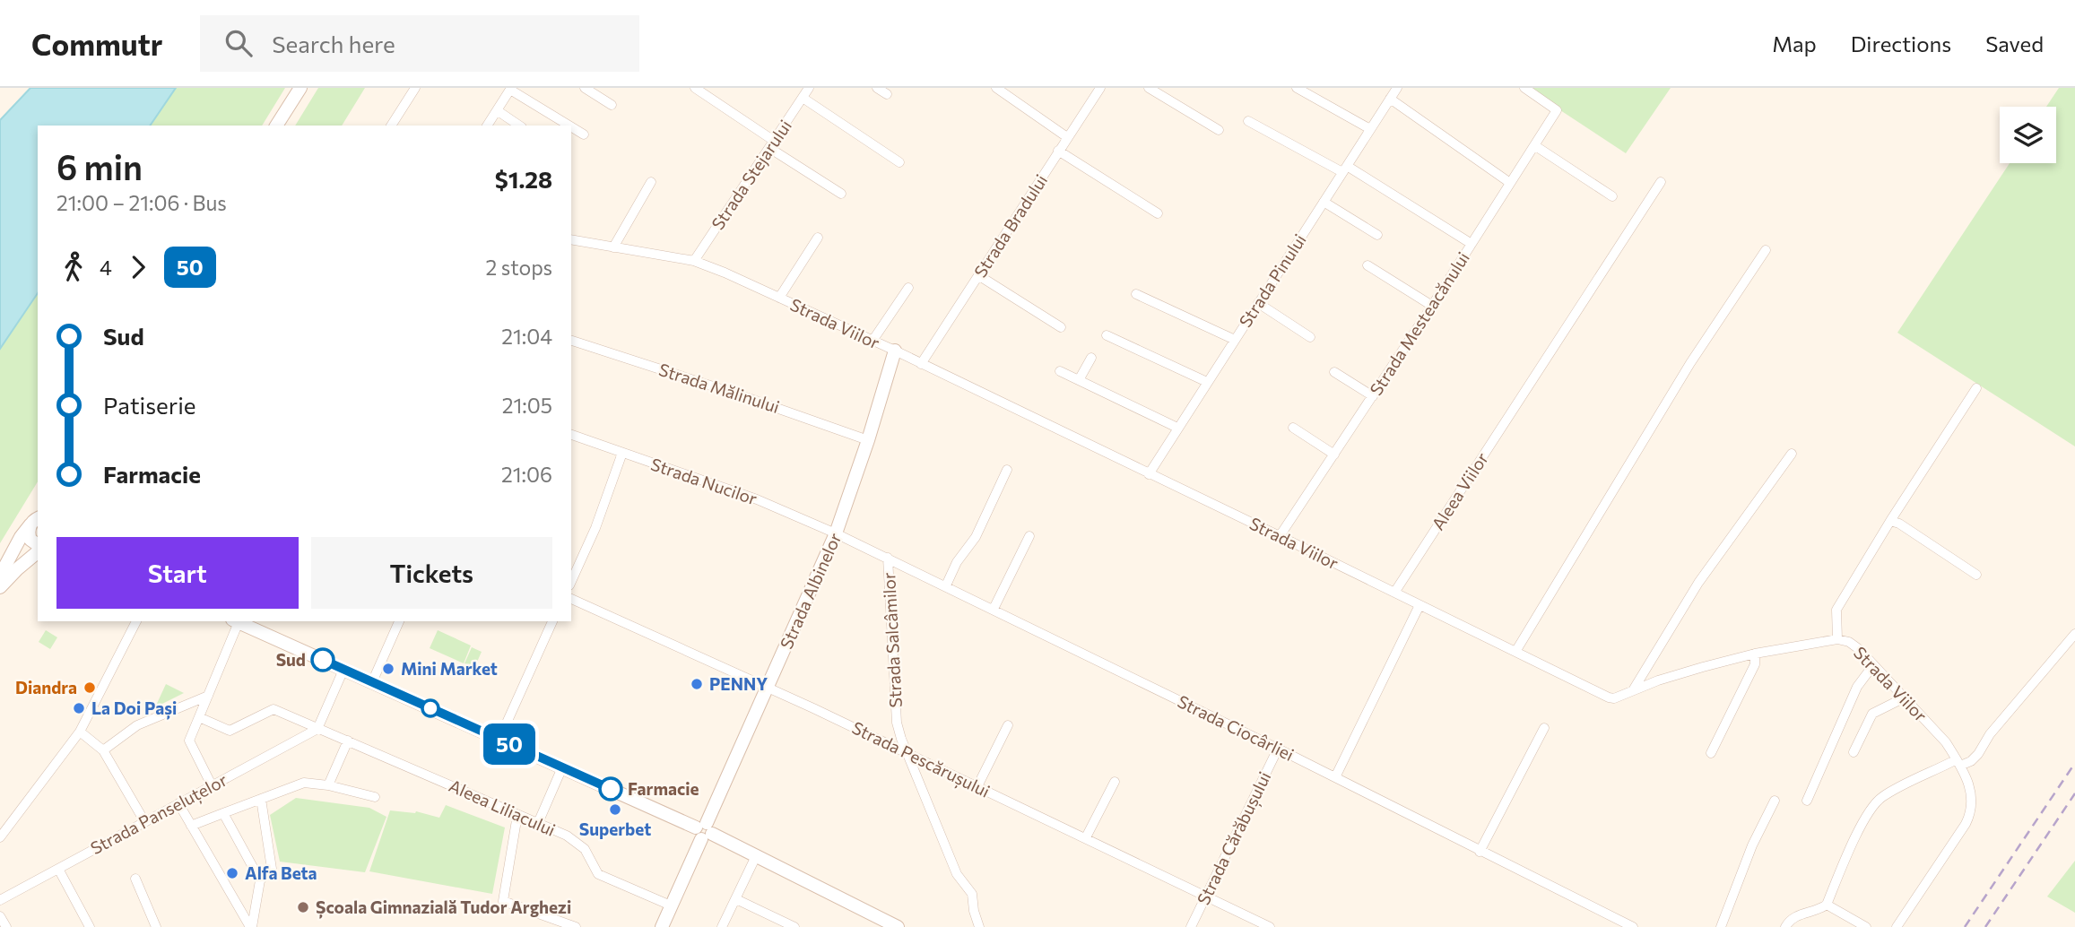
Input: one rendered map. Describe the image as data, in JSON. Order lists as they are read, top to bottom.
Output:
{
  "streets": {
    "street": [
      "Strada Stejarului",
      "Strada Bradului",
      "Strada Pinului",
      "Strada Viilor",
      "Strada Mesteacănului",
      "Strada Mălinului",
      "Strada Nucilor",
      "Aleea Viilor",
      "Strada Albinelor",
      "Strada Salcâmilor",
      "Strada Ciocârliei",
      "Strada Pescărușului",
      "Aleea Liliacului",
      "Strada Panseluțelor",
      "Strada Cărăbușului"
    ]
  },
  "crossings": [
    ["Strada Stejarului", "Strada Viilor"],
    ["Strada Bradului", "Strada Viilor"],
    ["Strada Pinului", "Strada Viilor"],
    ["Strada Viilor", "Strada Mesteacănului"],
    ["Strada Viilor", "Aleea Viilor"],
    ["Strada Viilor", "Strada Albinelor"],
    ["Strada Mălinului", "Strada Albinelor"],
    ["Strada Nucilor", "Strada Albinelor"],
    ["Strada Nucilor", "Strada Ciocârliei"],
    ["Strada Albinelor", "Strada Ciocârliei"],
    ["Strada Albinelor", "Strada Pescărușului"],
    ["Strada Albinelor", "Aleea Liliacului"],
    ["Strada Salcâmilor", "Strada Ciocârliei"],
    ["Strada Salcâmilor", "Strada Pescărușului"],
    ["Strada Ciocârliei", "Strada Cărăbușului"],
    ["Strada Pescărușului", "Strada Cărăbușului"],
    ["Aleea Liliacului", "Strada Panseluțelor"]
  ],
  "places": [
    "Sud",
    "Mini Market",
    "PENNY",
    "Diandra",
    "La Doi Pași",
    "Farmacie",
    "Superbet",
    "Alfa Beta",
    "Școala Gimnazială Tudor Arghezi"
  ],
  "lines": ["bus line 50"],
  "page": {
    "header": "Commutr",
    "search": "Search here",
    "nav": ["Map", "Directions", "Saved"],
    "on_map": "50",
    "heading": ["6 min", "21:00 – 21:06 · Bus", "$1.28"],
    "legs": ["4", "50", "2 stops"],
    "list": [
      {
        "name": "Sud",
        "value": "21:04"
      },
      {
        "name": "Patiserie",
        "value": "21:05"
      },
      {
        "name": "Farmacie",
        "value": "21:06"
      }
    ],
    "buttons": ["Start", "Tickets"]
  }
}
